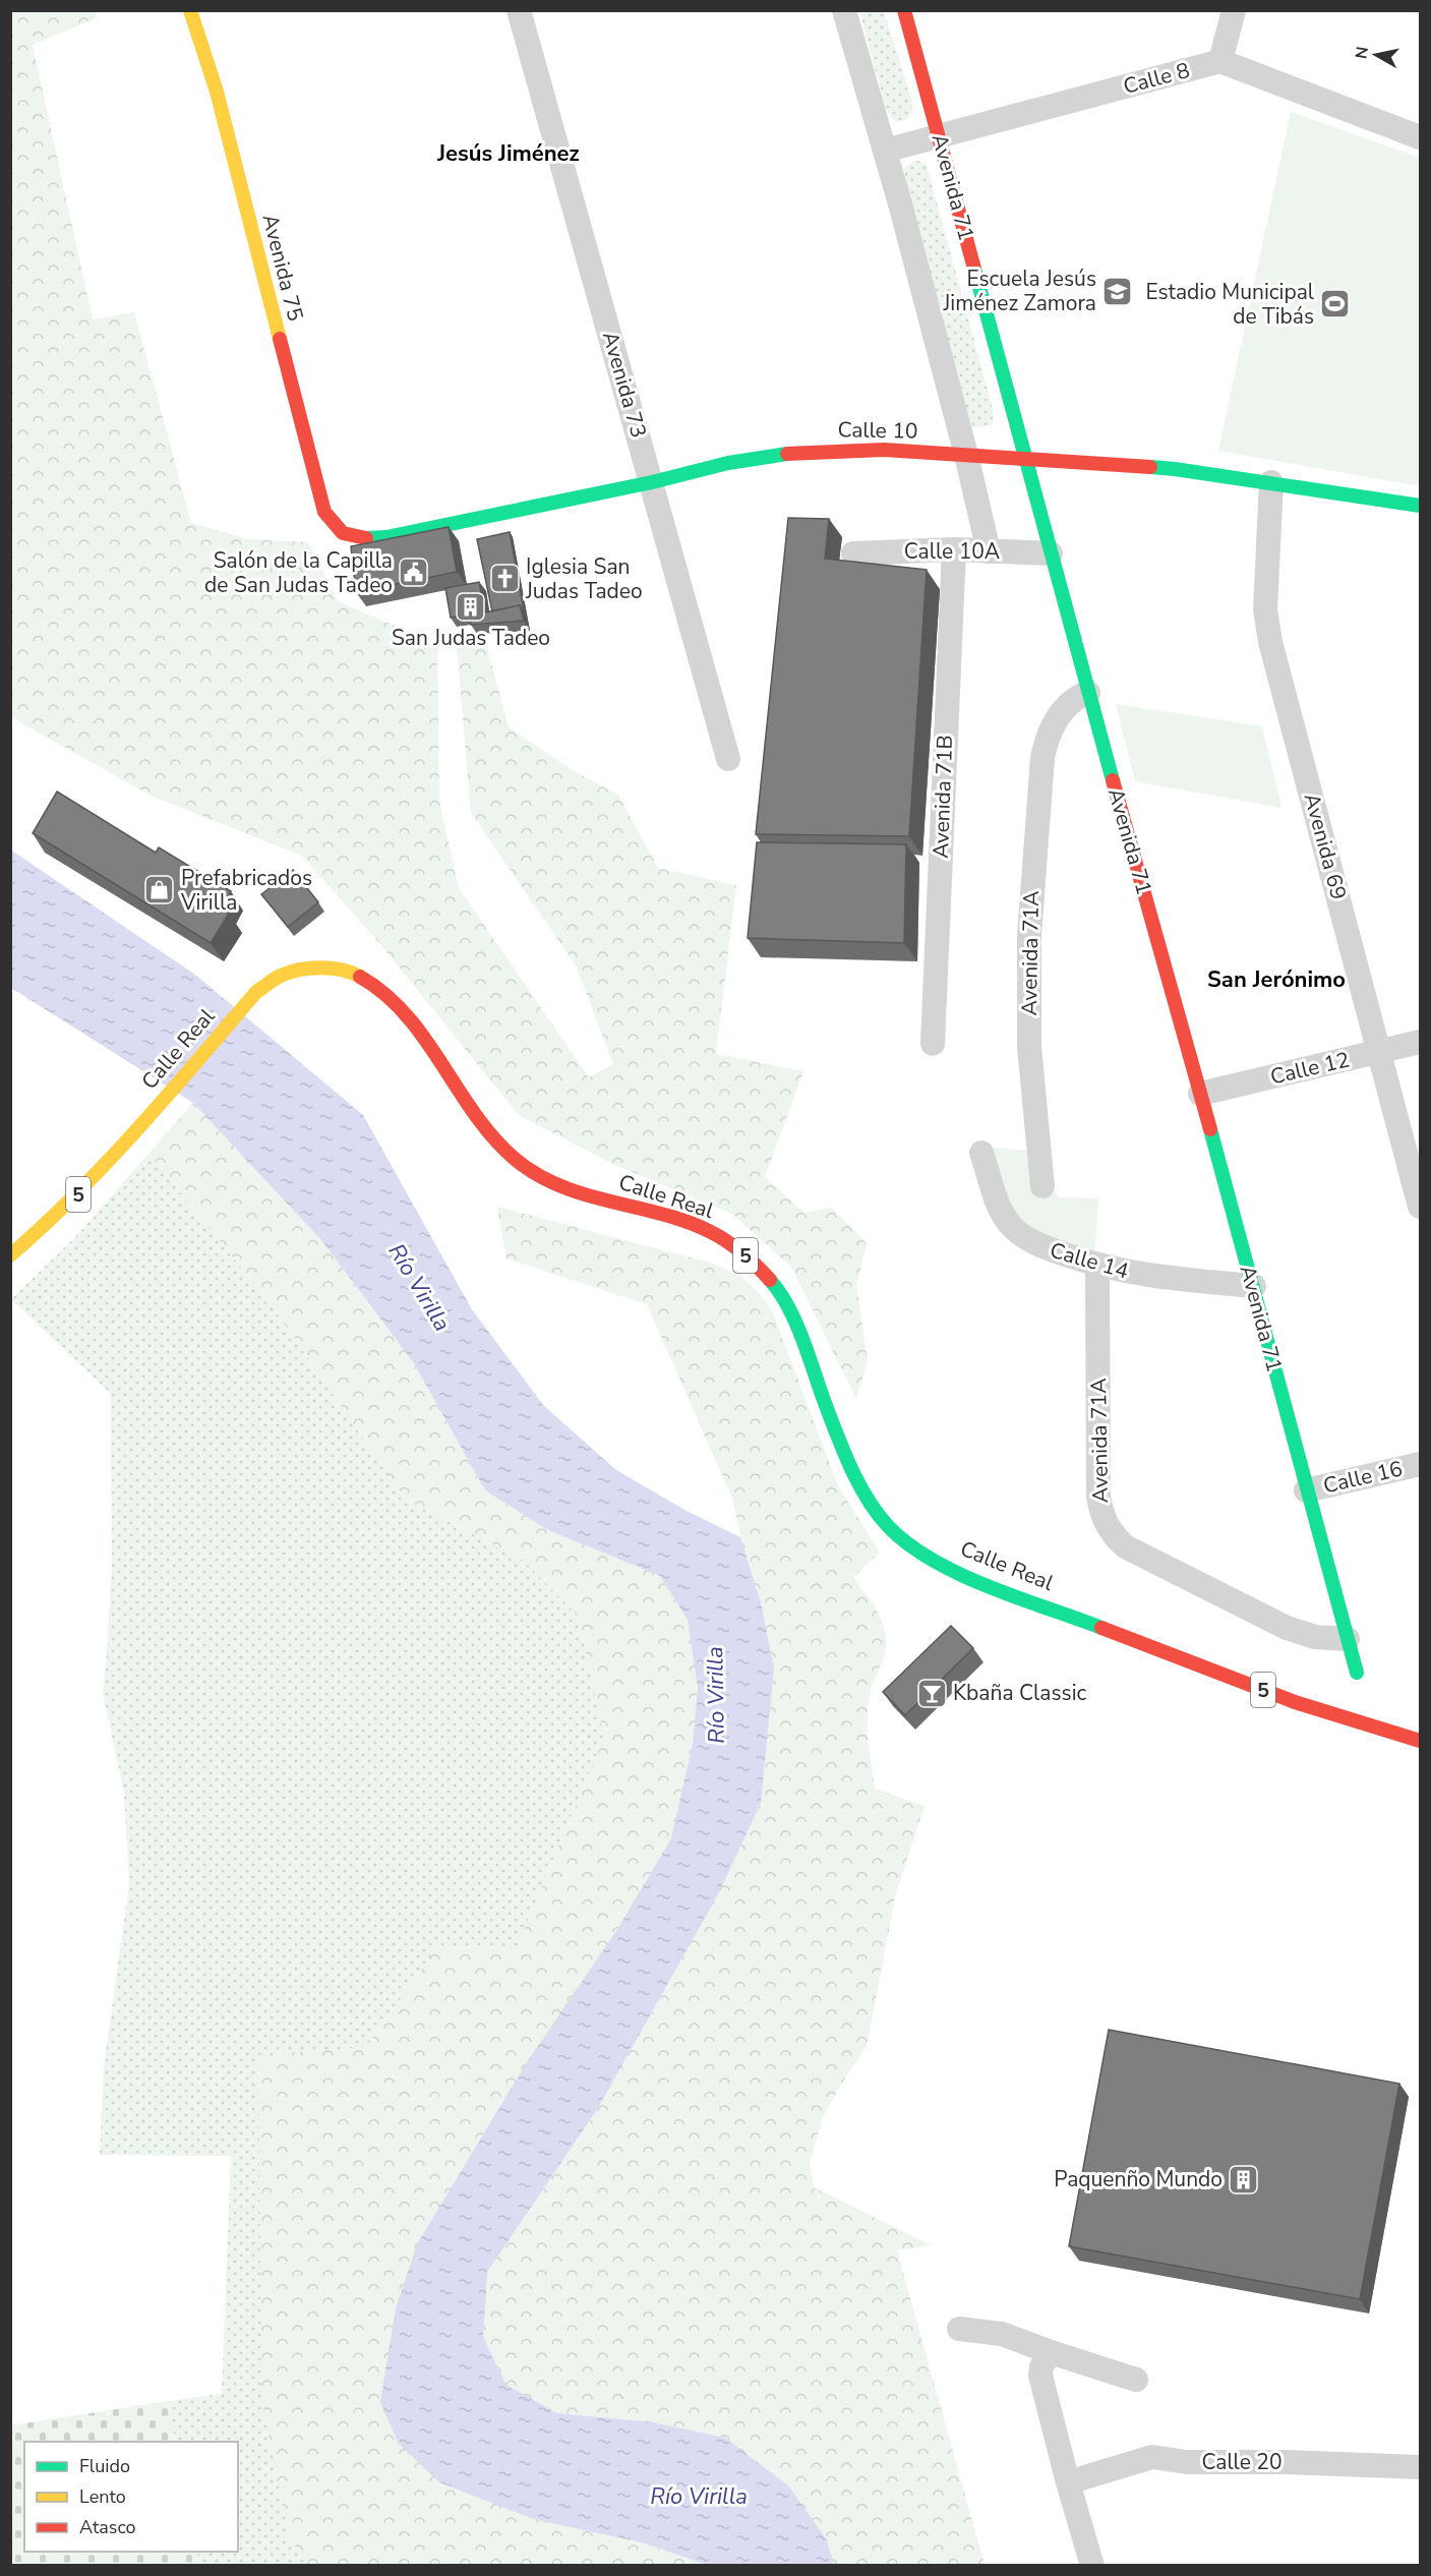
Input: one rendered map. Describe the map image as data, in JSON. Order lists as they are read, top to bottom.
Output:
{
  "streets": {
    "street": [
      "Calle 8",
      "Avenida 71",
      "Avenida 75",
      "Avenida 73",
      "Calle 10",
      "Calle 10A",
      "Avenida 71B",
      "Avenida 69",
      "Avenida 71A",
      "Calle Real",
      "Calle 12",
      "5",
      "Calle 14",
      "Calle 16",
      "Calle 20"
    ]
  },
  "crossings": [
    ["Calle 8", "Avenida 71"],
    ["Avenida 71", "Calle 10"],
    ["Avenida 71", "Calle 10A"],
    ["Avenida 71", "Avenida 71A"],
    ["Avenida 71", "Calle 12"],
    ["Avenida 71", "Calle 14"],
    ["Avenida 71", "Calle 16"],
    ["Avenida 75", "Calle 10"],
    ["Avenida 73", "Calle 10"],
    ["Calle 10", "Avenida 69"],
    ["Calle 10A", "Avenida 71B"],
    ["Avenida 69", "Calle 12"],
    ["Avenida 71A", "Calle 14"]
  ],
  "districts": ["Jesús Jiménez", "San Jerónimo"],
  "water": ["Río Virilla"],
  "places": {
    "school or university": ["Escuela Jesús Jiménez Zamora"],
    "sports": ["Estadio Municipal de Tibás"],
    "public building": ["Salón de la Capilla de San Judas Tadeo"],
    "church": ["Iglesia San Judas Tadeo"],
    "building": ["San Judas Tadeo", "Paquenño Mundo"],
    "shop": ["Prefabricados Virilla"],
    "bar": ["Kbaña Classic"]
  },
  "legend": ["Fluido", "Lento", "Atasco"],
  "north": "left"
}
